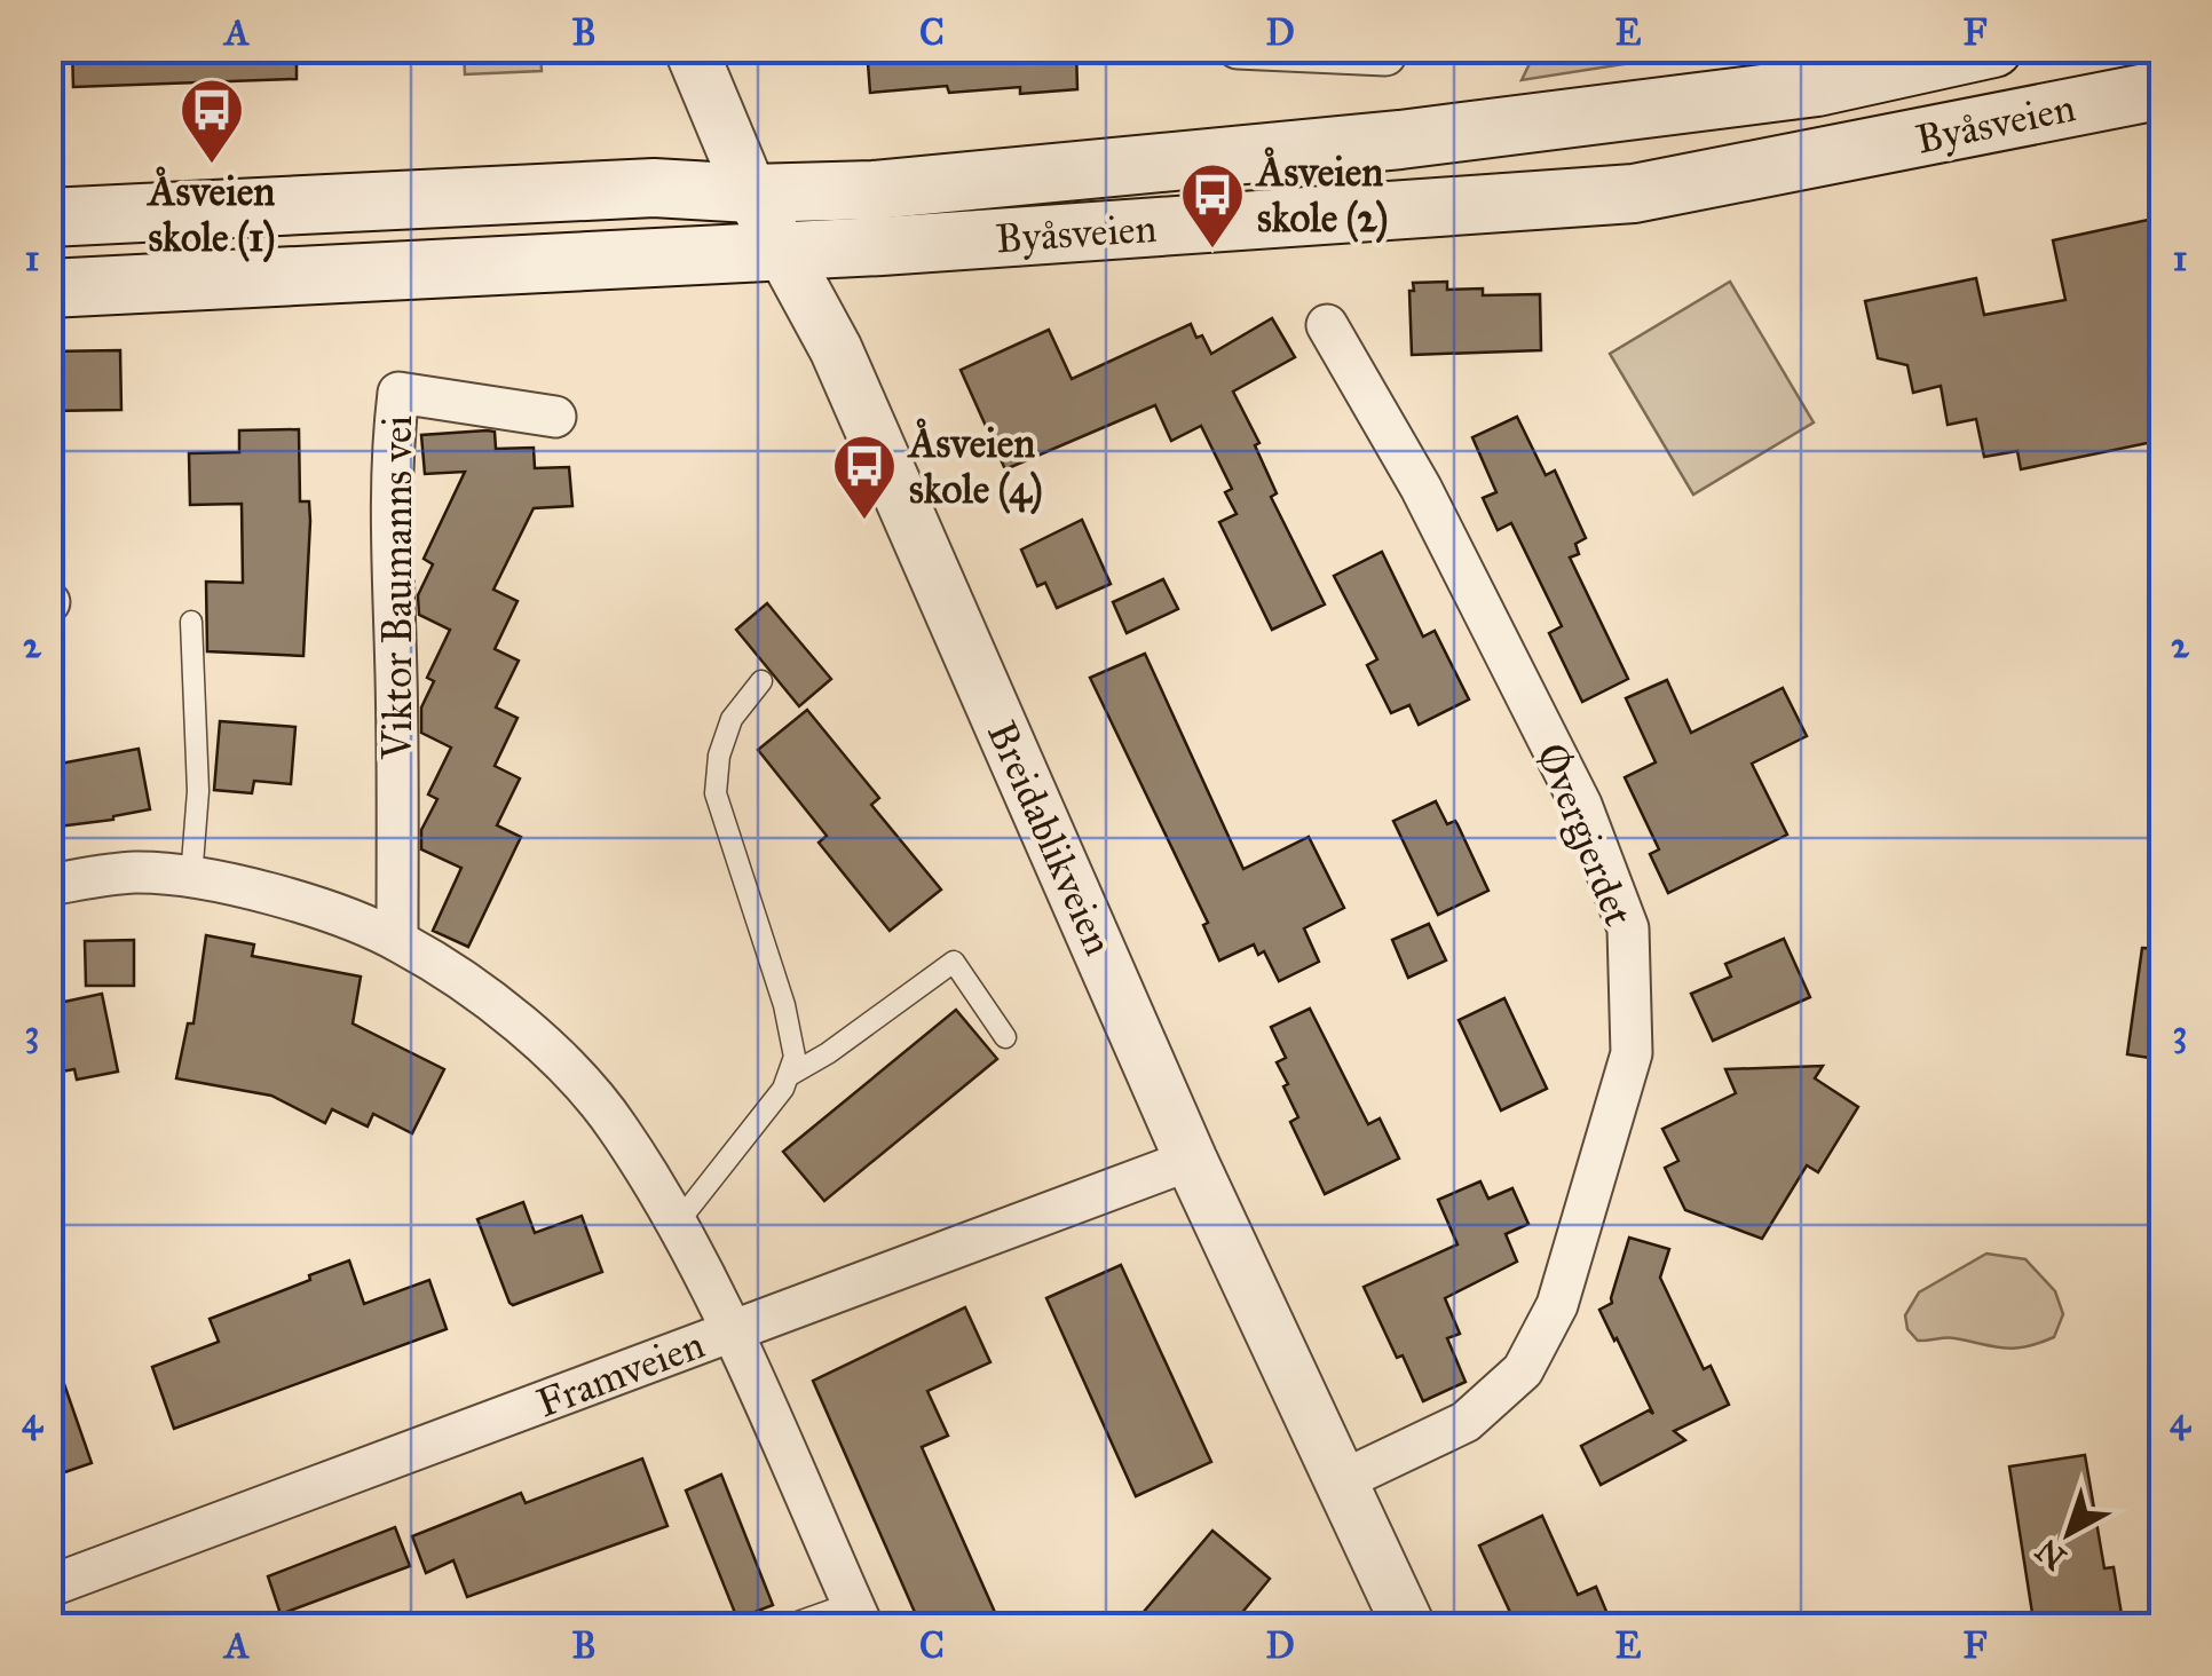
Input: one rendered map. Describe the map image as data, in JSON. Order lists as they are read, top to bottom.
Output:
{
  "streets": {
    "main road": ["Byåsveien"],
    "street": [
      "Viktor Baumanns vei",
      "Øvergjerdet",
      "Breidablikveien",
      "Framveien"
    ]
  },
  "crossings": [
    ["Byåsveien", "Breidablikveien"],
    ["Øvergjerdet", "Breidablikveien"],
    ["Breidablikveien", "Framveien"]
  ],
  "places": {
    "bus stop": ["Åsveien skole (1)", "Åsveien skole (2)", "Åsveien skole (4)"]
  },
  "north": "bottom left",
  "grid": {
    "columns": [
      "A",
      "B",
      "C",
      "D",
      "E",
      "F"
    ],
    "rows": [
      "1",
      "2",
      "3",
      "4"
    ]
  }
}
